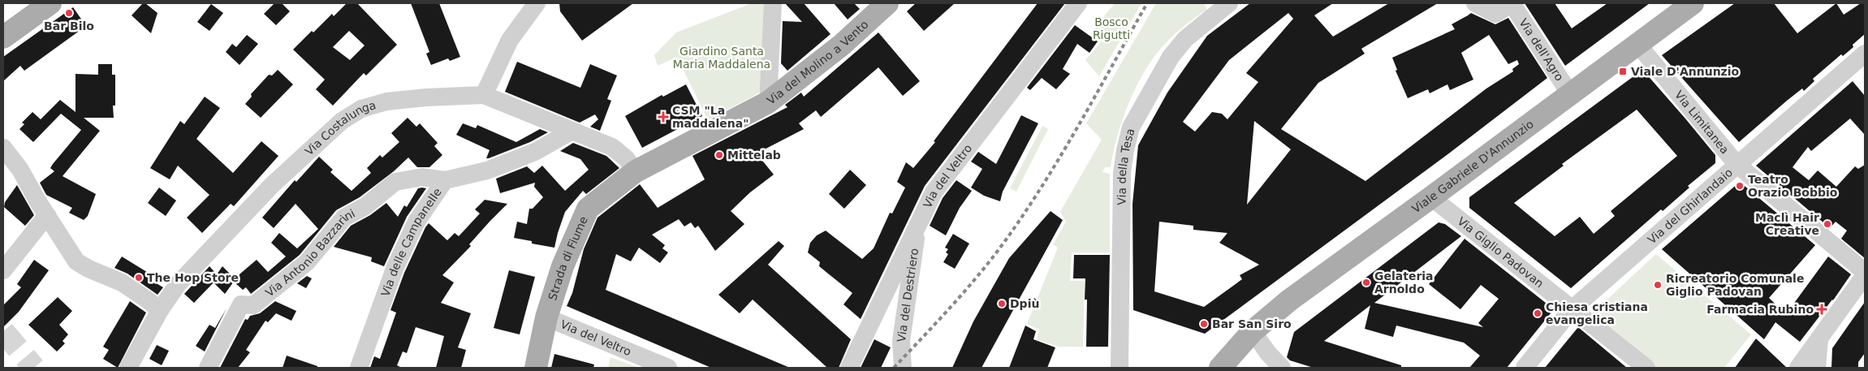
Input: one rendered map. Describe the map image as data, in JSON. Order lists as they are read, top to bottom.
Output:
{
  "streets": {
    "main road": ["Via del Molino a Vento", "Viale Gabriele D'Annunzio", "Strada di Fiume"],
    "street": [
      "Via dell'Agro",
      "Via Limitanea",
      "Via Costalunga",
      "Via della Tesa",
      "Via del Veltro",
      "Via del Ghirlandaio",
      "Via delle Campanelle",
      "Via Giglio Padovan",
      "Via Antonio Bazzarini",
      "Via del Destriero"
    ]
  },
  "crossings": [
    ["Via dell'Agro", "Viale Gabriele D'Annunzio"],
    ["Via del Molino a Vento", "Via Costalunga"],
    ["Via del Molino a Vento", "Strada di Fiume"],
    ["Via Limitanea", "Viale Gabriele D'Annunzio"],
    ["Via Limitanea", "Via del Ghirlandaio"],
    ["Via Costalunga", "Via delle Campanelle"],
    ["Via Costalunga", "Strada di Fiume"],
    ["Viale Gabriele D'Annunzio", "Via Giglio Padovan"],
    ["Via del Veltro", "Strada di Fiume"],
    ["Via del Veltro", "Via del Destriero"],
    ["Via del Ghirlandaio", "Via Giglio Padovan"],
    ["Via delle Campanelle", "Via Antonio Bazzarini"]
  ],
  "parks": ["Bosco Rigutti", "Giardino Santa Maria Maddalena"],
  "places": {
    "other": [
      "Bar Bilo",
      "Mittelab",
      "Teatro Orazio Bobbio",
      "Maclì Hair Creative",
      "The Hop Store",
      "Gelateria Arnoldo",
      "Ricreatorio Comunale Giglio Padovan",
      "Dpiù",
      "Chiesa cristiana evangelica",
      "Bar San Siro"
    ],
    "transit": ["Viale D'Annunzio"],
    "health": ["CSM \"La maddalena\"", "Farmacia Rubino"]
  }
}
